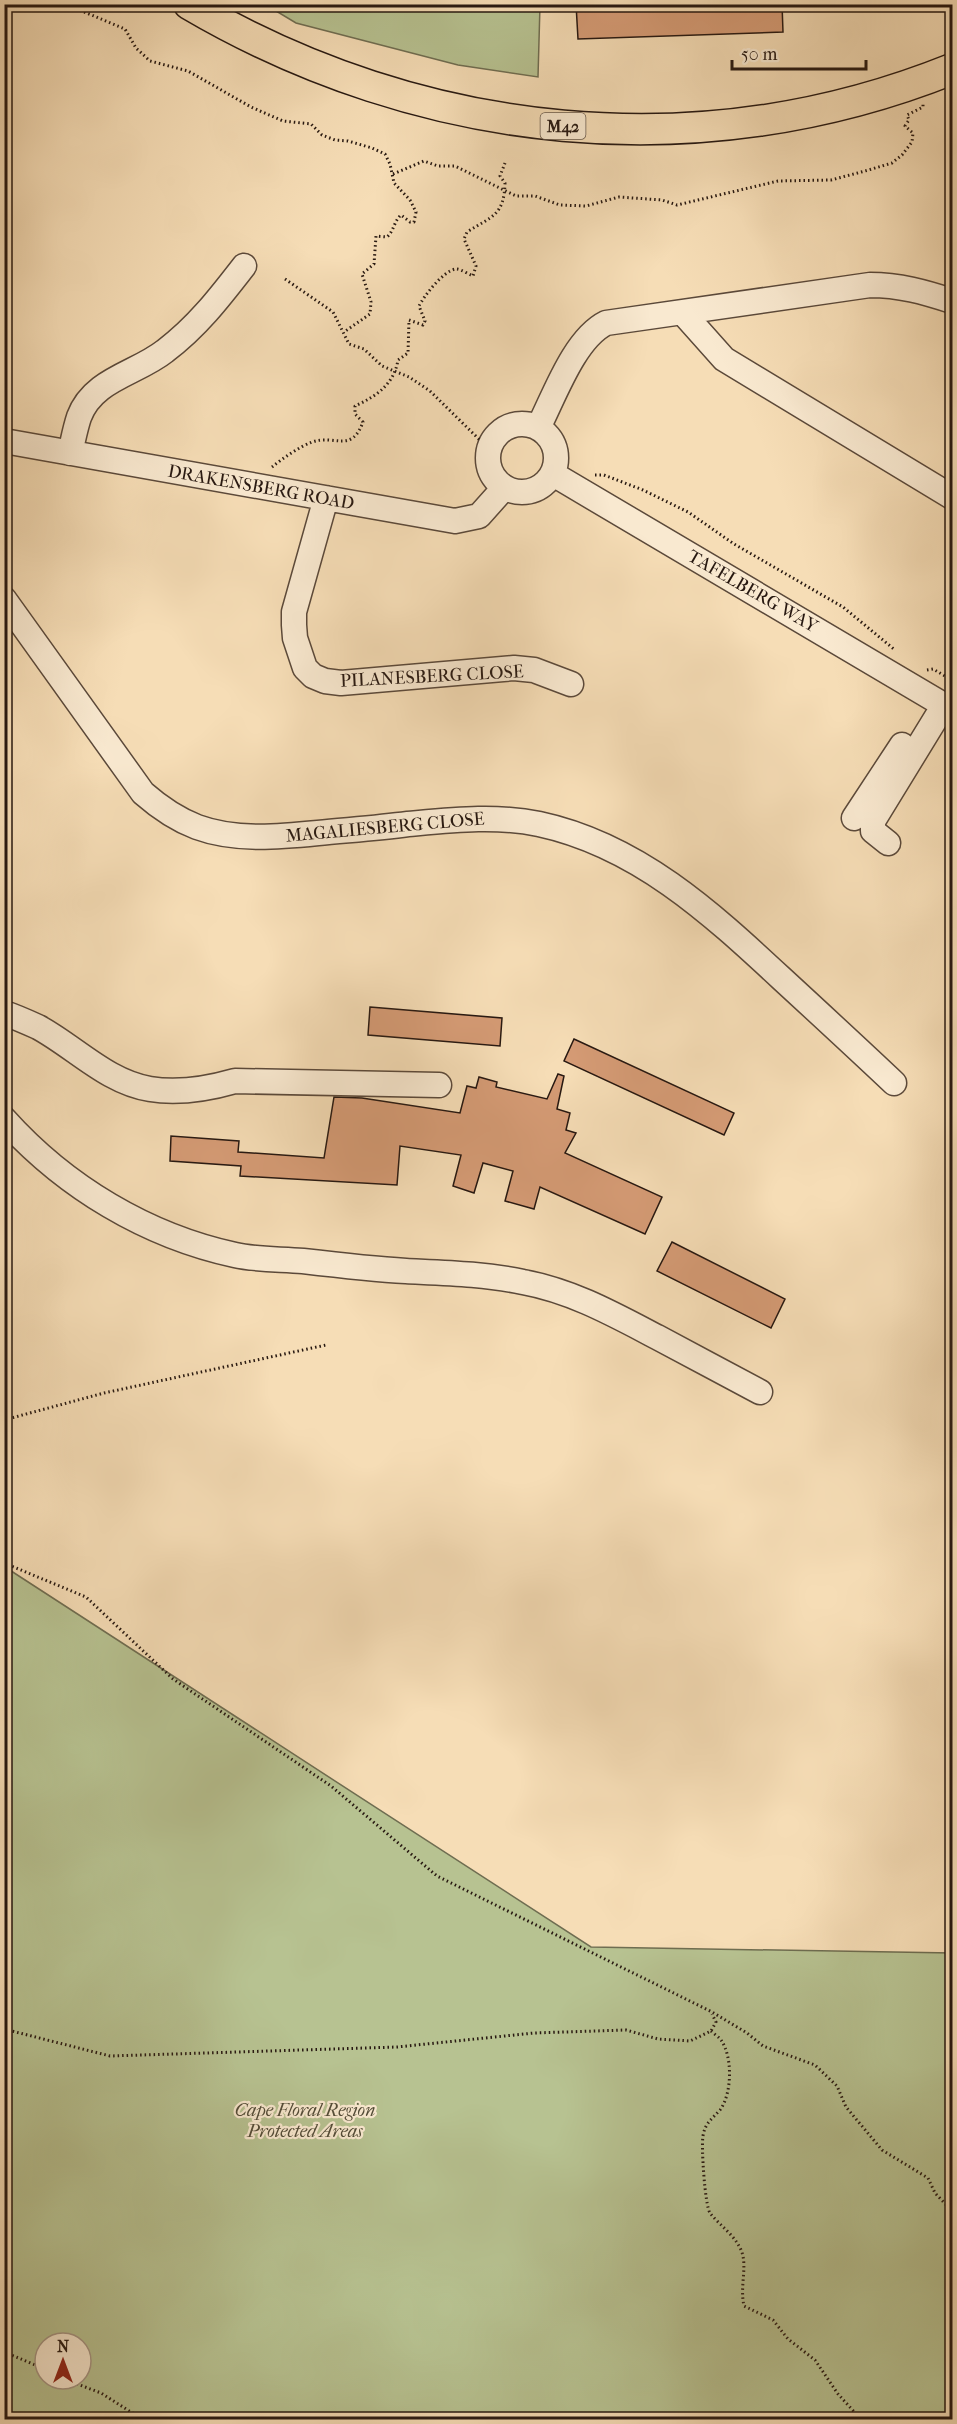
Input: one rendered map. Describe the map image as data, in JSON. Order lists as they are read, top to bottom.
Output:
{
  "streets": {
    "main road": ["M42"],
    "street": [
      "DRAKENSBERG ROAD",
      "TAFELBERG WAY",
      "PILANESBERG CLOSE",
      "MAGALIESBERG CLOSE"
    ]
  },
  "crossings": [
    ["DRAKENSBERG ROAD", "TAFELBERG WAY"],
    ["DRAKENSBERG ROAD", "PILANESBERG CLOSE"]
  ],
  "parks": ["Cape Floral Region Protected Areas"],
  "scale_bar": "50 m",
  "north": "top"
}
